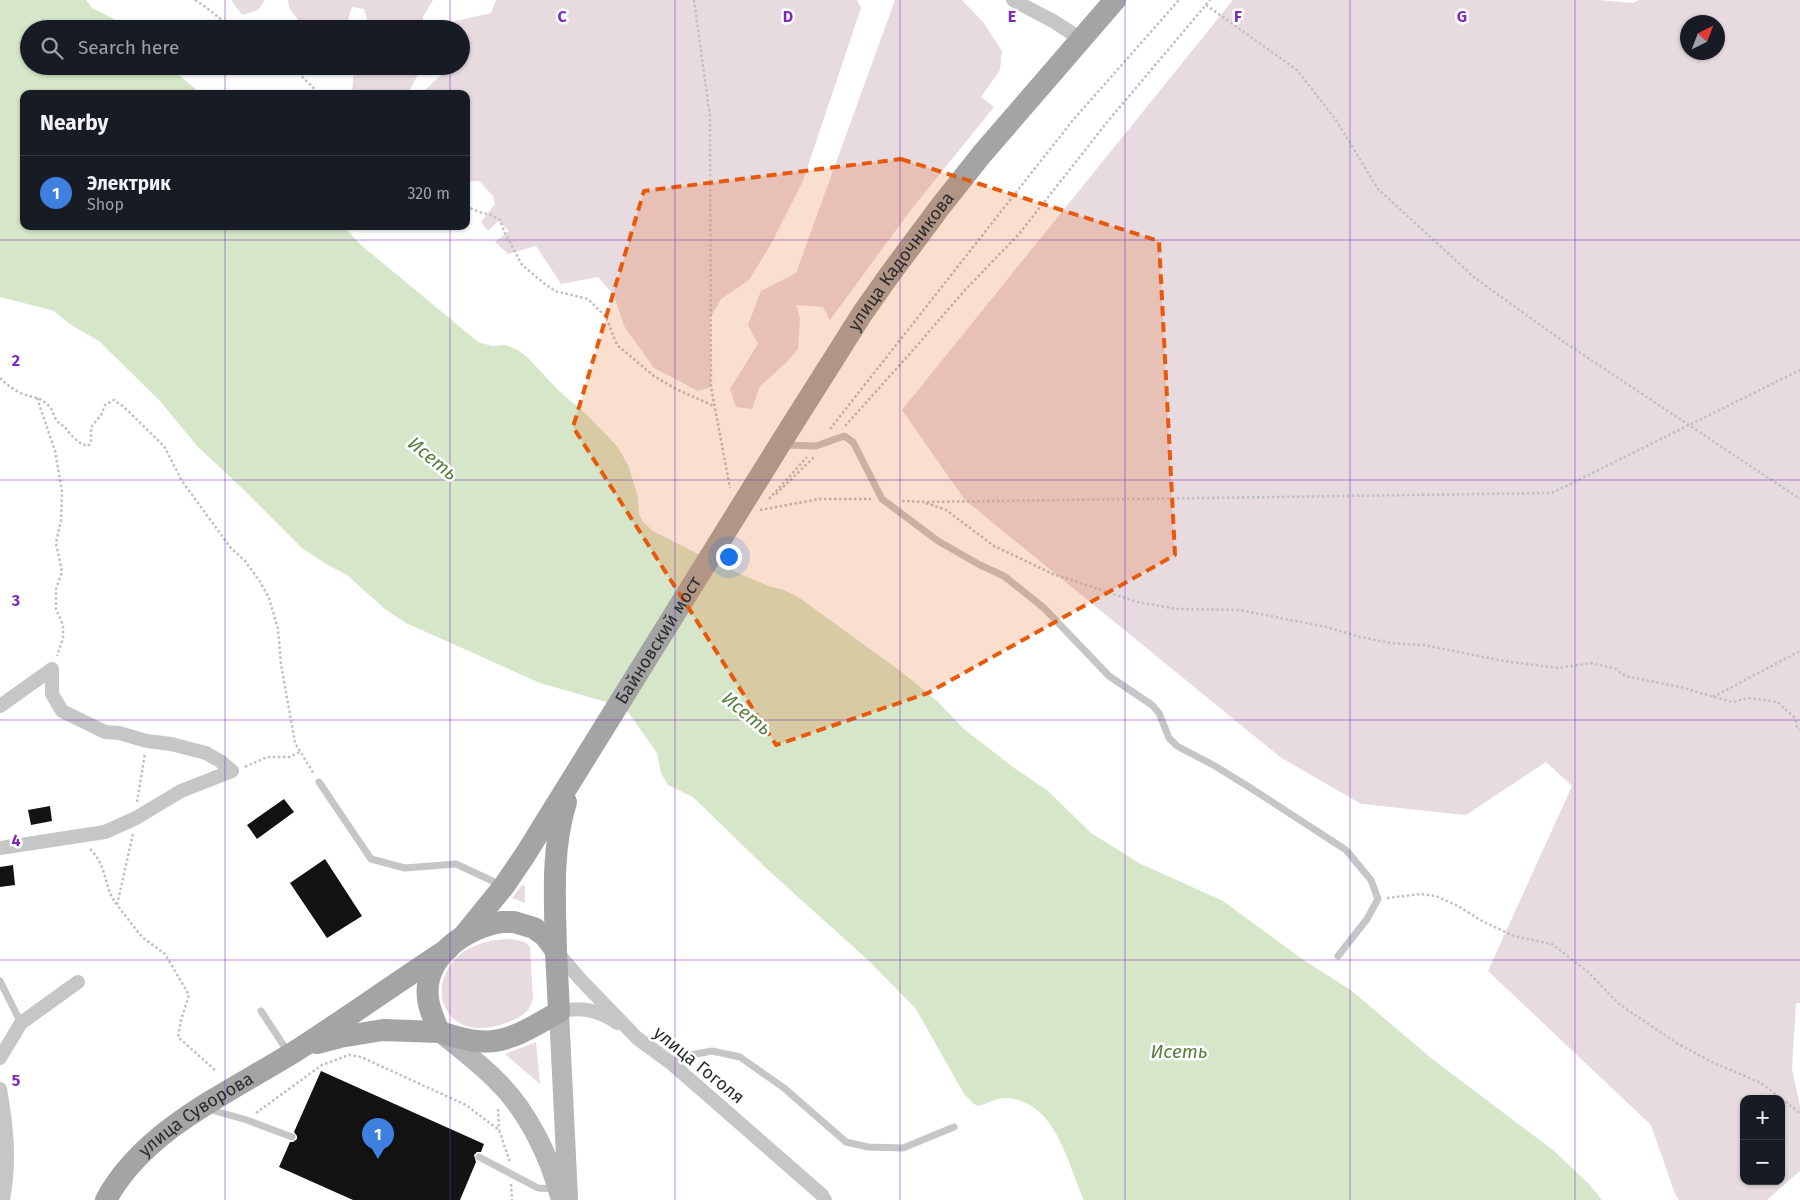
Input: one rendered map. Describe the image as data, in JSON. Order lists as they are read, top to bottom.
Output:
{
  "streets": {
    "main road": ["улица Кадочникова", "Байновский мост", "улица Суворова"],
    "street": ["улица Гоголя"]
  },
  "crossings": [
    ["улица Кадочникова", "Байновский мост"]
  ],
  "water": ["Исеть"],
  "north": "top right",
  "page": {
    "search": "Search here",
    "heading": "Nearby",
    "list": [
      {
        "mark": "1",
        "name": "Электрик",
        "note": "Shop",
        "value": "320 m"
      }
    ],
    "map_buttons": ["+", "−"],
    "pins": "1"
  },
  "grid": {
    "columns": [
      "C",
      "D",
      "E",
      "F",
      "G"
    ],
    "rows": [
      "2",
      "3",
      "4",
      "5"
    ]
  }
}
